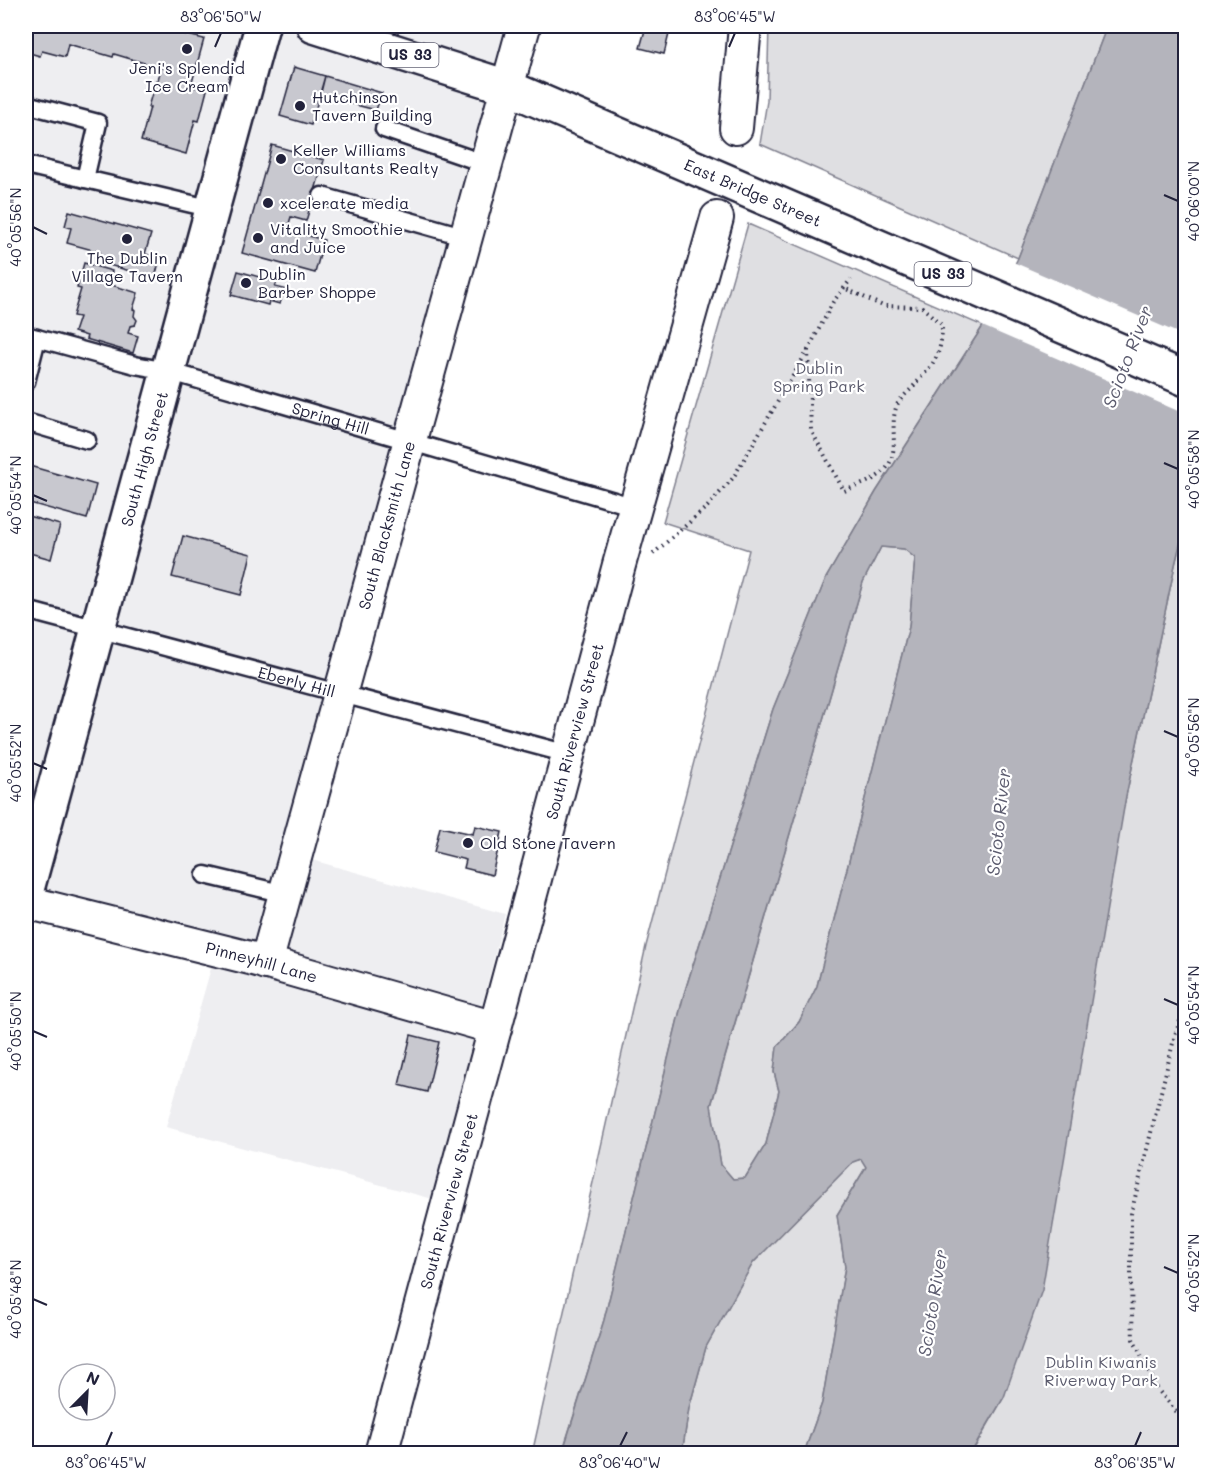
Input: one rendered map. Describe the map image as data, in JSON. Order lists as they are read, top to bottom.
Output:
{
  "streets": {
    "main road": ["US 33", "East Bridge Street", "South High Street"],
    "street": ["South Blacksmith Lane", "South Riverview Street", "Pinneyhill Lane"],
    "lane": ["Spring Hill", "Eberly Hill"]
  },
  "crossings": [
    ["East Bridge Street", "South Blacksmith Lane"],
    ["Spring Hill", "South High Street"],
    ["Spring Hill", "South Blacksmith Lane"],
    ["Spring Hill", "South Riverview Street"],
    ["South High Street", "Eberly Hill"],
    ["South Blacksmith Lane", "Eberly Hill"],
    ["South Blacksmith Lane", "Pinneyhill Lane"],
    ["Eberly Hill", "South Riverview Street"],
    ["South Riverview Street", "Pinneyhill Lane"]
  ],
  "water": ["Scioto River"],
  "parks": ["Dublin Spring Park", "Dublin Kiwanis Riverway Park"],
  "places": [
    "Jeni's Splendid Ice Cream",
    "Hutchinson Tavern Building",
    "Keller Williams Consultants Realty",
    "xcelerate media",
    "Vitality Smoothie and Juice",
    "The Dublin Village Tavern",
    "Dublin Barber Shoppe",
    "Old Stone Tavern"
  ],
  "north": "top right",
  "coordinates": [
    "83°06'50\"W",
    "83°06'45\"W",
    "40°06'00\"N",
    "40°05'56\"N",
    "40°05'58\"N",
    "40°05'54\"N",
    "40°05'52\"N",
    "40°05'50\"N",
    "40°05'48\"N",
    "83°06'40\"W",
    "83°06'35\"W"
  ]
}
